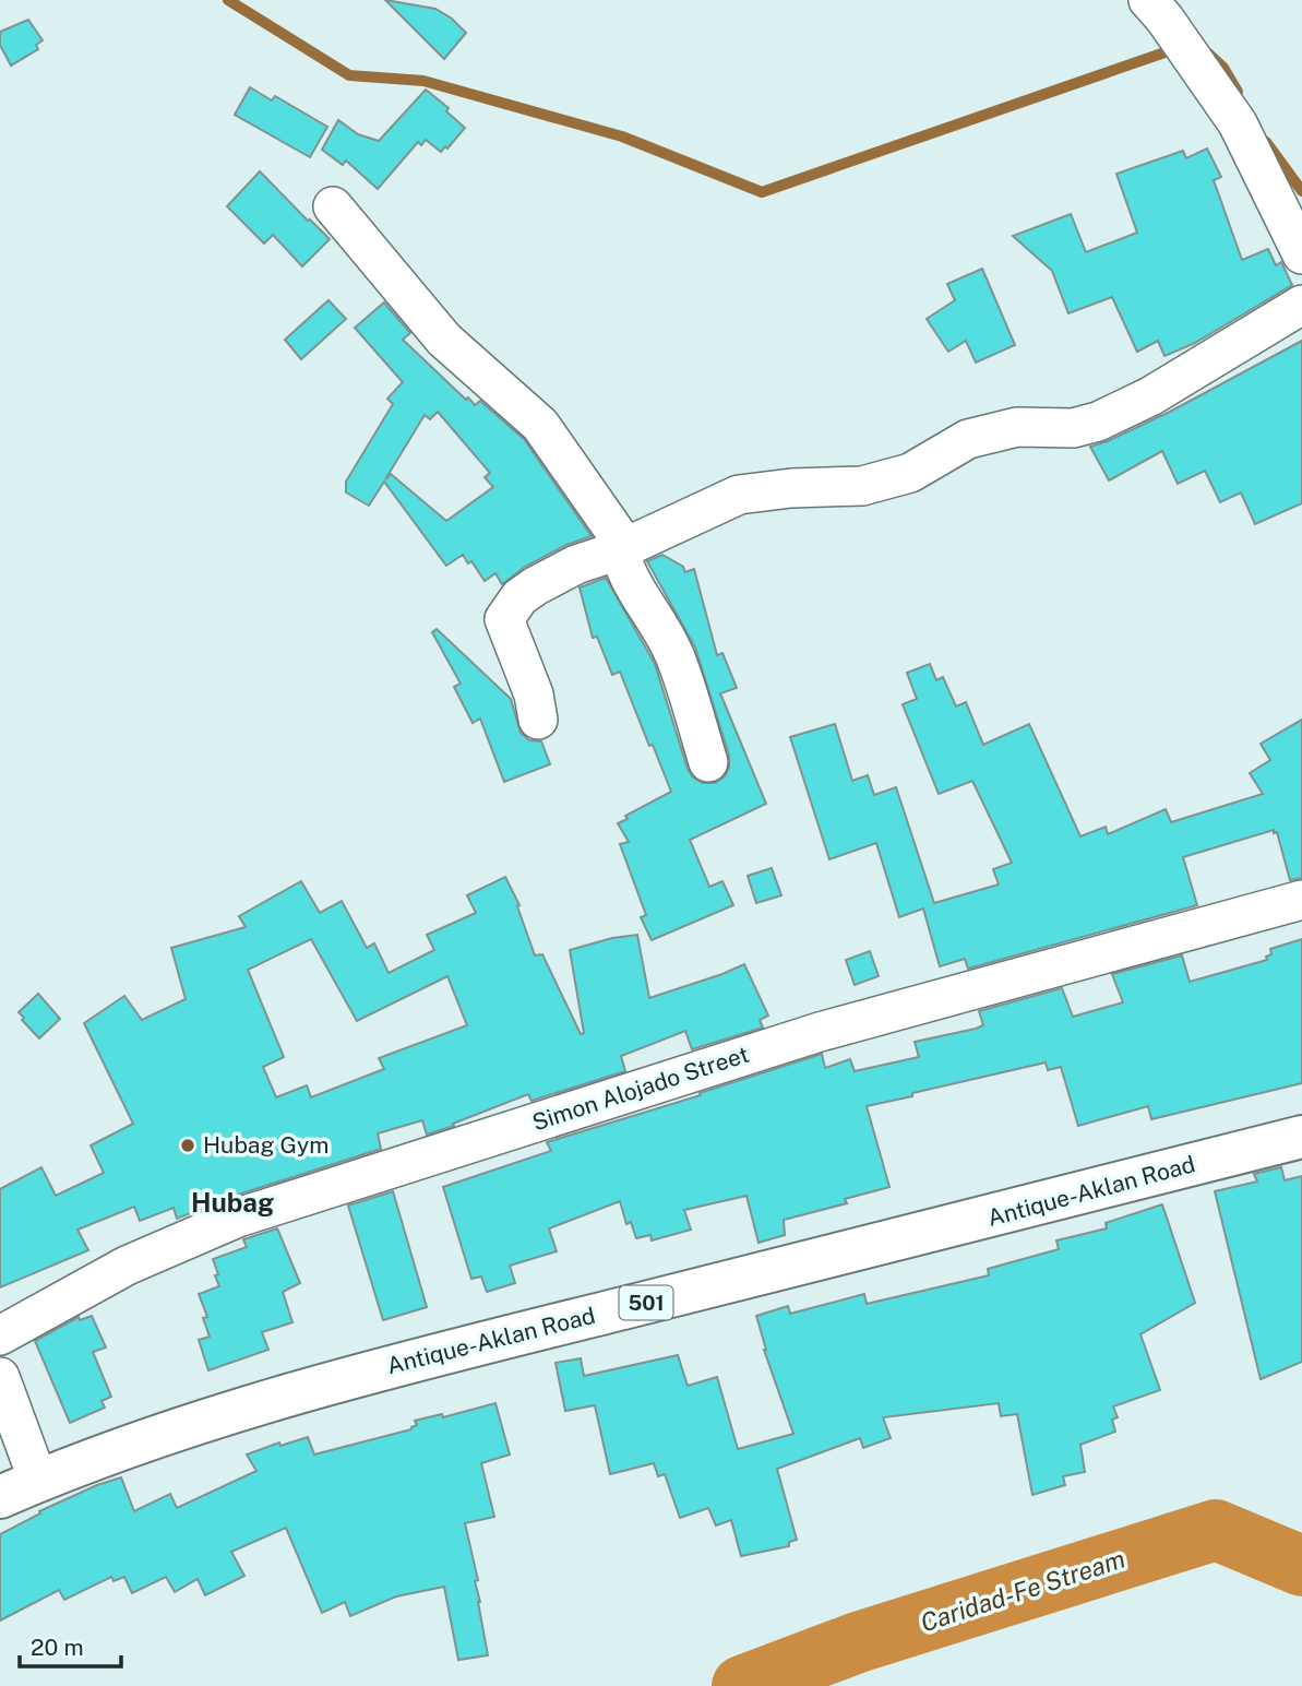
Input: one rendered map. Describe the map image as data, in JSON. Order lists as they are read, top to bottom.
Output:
{
  "streets": {
    "main road": ["Antique-Aklan Road", "501"],
    "street": ["Simon Alojado Street"]
  },
  "districts": ["Hubag"],
  "water": ["Caridad-Fe Stream"],
  "places": ["Hubag Gym"],
  "scale_bar": "20 m"
}
